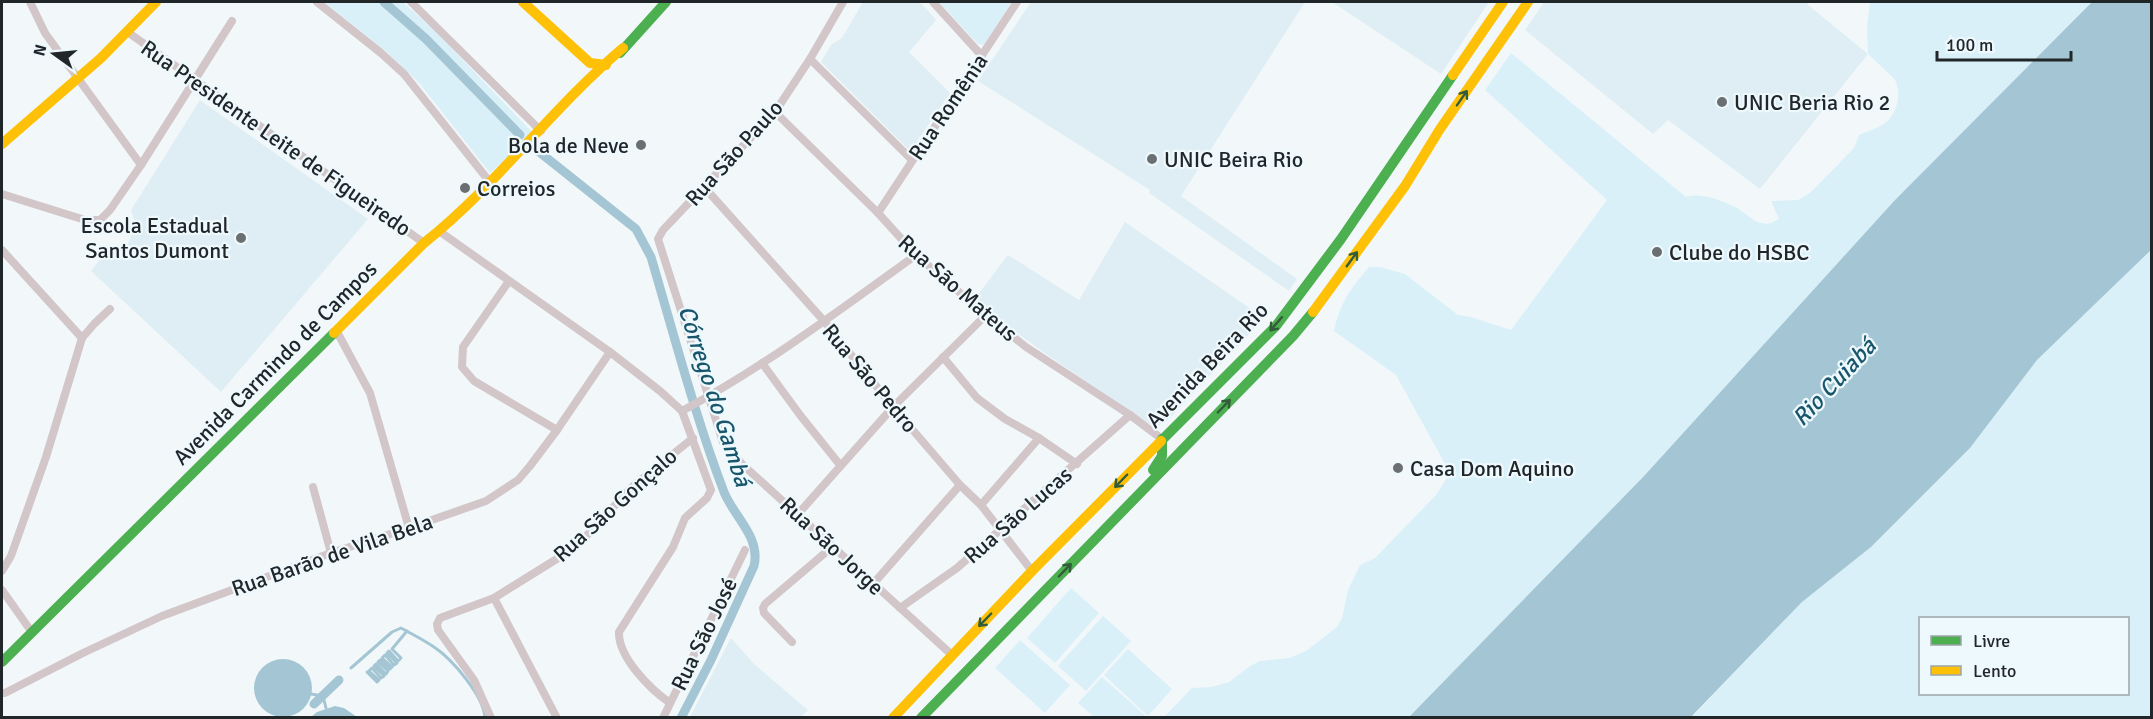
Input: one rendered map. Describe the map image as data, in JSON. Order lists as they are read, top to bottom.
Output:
{
  "streets": {
    "main road": ["Avenida Carmindo de Campos", "Avenida Beira Rio"],
    "street": [
      "Rua Romênia",
      "Rua Presidente Leite de Figueiredo",
      "Rua São Paulo",
      "Rua São Mateus",
      "Rua São Pedro",
      "Rua São Gonçalo",
      "Rua São Lucas",
      "Rua São Jorge",
      "Rua Barão de Vila Bela",
      "Rua São José"
    ]
  },
  "crossings": [
    ["Rua Romênia", "Rua São Mateus"],
    ["Rua Presidente Leite de Figueiredo", "Avenida Carmindo de Campos"],
    ["Rua Presidente Leite de Figueiredo", "Rua São Gonçalo"],
    ["Rua Presidente Leite de Figueiredo", "Rua Barão de Vila Bela"],
    ["Rua Presidente Leite de Figueiredo", "Rua São José"],
    ["Rua São Paulo", "Rua São Mateus"],
    ["Rua São Paulo", "Rua São Pedro"],
    ["Rua São Paulo", "Rua São Jorge"],
    ["Rua São Mateus", "Avenida Beira Rio"],
    ["Rua São Mateus", "Rua São Lucas"],
    ["Avenida Beira Rio", "Rua São Pedro"],
    ["Avenida Beira Rio", "Rua São Jorge"],
    ["Rua São Pedro", "Rua São Lucas"],
    ["Rua São Lucas", "Rua São Jorge"]
  ],
  "water": ["Rio Cuiabá", "Córrego do Gambá"],
  "places": [
    "UNIC Beria Rio 2",
    "Bola de Neve",
    "UNIC Beira Rio",
    "Correios",
    "Escola Estadual Santos Dumont",
    "Clube do HSBC",
    "Casa Dom Aquino"
  ],
  "legend": ["Livre", "Lento"],
  "scale_bar": "100 m",
  "north": "left"
}
